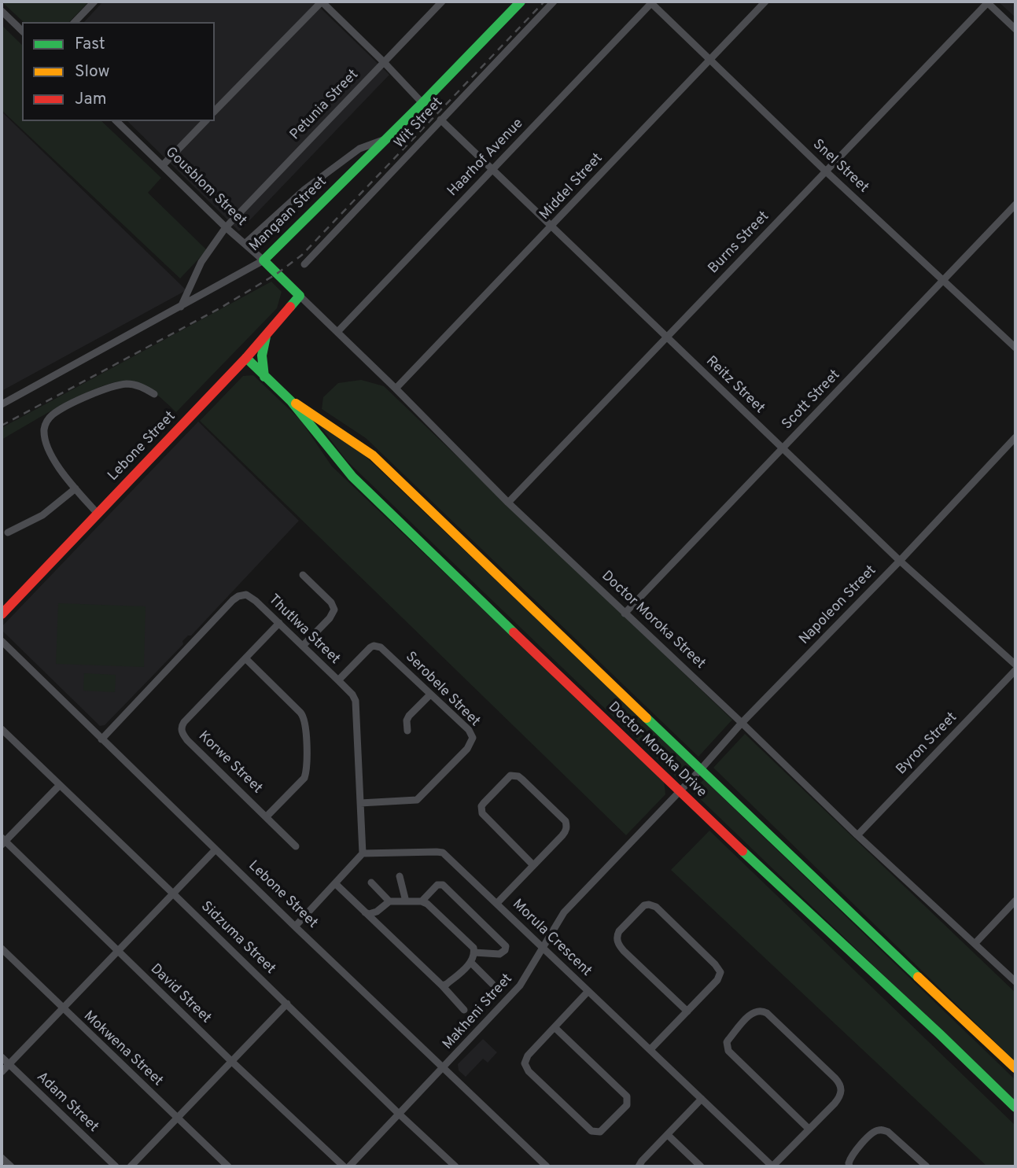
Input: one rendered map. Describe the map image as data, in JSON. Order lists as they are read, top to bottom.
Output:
{
  "streets": {
    "street": [
      "Petunia Street",
      "Wit Street",
      "Haarhof Avenue",
      "Snel Street",
      "Gousblom Street",
      "Middel Street",
      "Mangaan Street",
      "Burns Street",
      "Reitz Street",
      "Scott Street",
      "Lebone Street",
      "Napoleon Street",
      "Doctor Moroka Street",
      "Thutlwa Street",
      "Serobele Street",
      "Byron Street",
      "Doctor Moroka Drive",
      "Korwe Street",
      "Sidzuma Street",
      "Morula Crescent",
      "David Street",
      "Makheni Street",
      "Mokwena Street",
      "Adam Street"
    ]
  },
  "crossings": [
    ["Petunia Street", "Gousblom Street"],
    ["Petunia Street", "Mangaan Street"],
    ["Wit Street", "Reitz Street"],
    ["Haarhof Avenue", "Snel Street"],
    ["Haarhof Avenue", "Reitz Street"],
    ["Haarhof Avenue", "Doctor Moroka Street"],
    ["Snel Street", "Middel Street"],
    ["Snel Street", "Burns Street"],
    ["Snel Street", "Scott Street"],
    ["Gousblom Street", "Mangaan Street"],
    ["Gousblom Street", "Doctor Moroka Street"],
    ["Middel Street", "Reitz Street"],
    ["Middel Street", "Doctor Moroka Street"],
    ["Burns Street", "Reitz Street"],
    ["Burns Street", "Doctor Moroka Street"],
    ["Reitz Street", "Scott Street"],
    ["Reitz Street", "Napoleon Street"],
    ["Scott Street", "Doctor Moroka Street"],
    ["Lebone Street", "Doctor Moroka Street"],
    ["Lebone Street", "Thutlwa Street"],
    ["Lebone Street", "Doctor Moroka Drive"],
    ["Lebone Street", "Makheni Street"],
    ["Napoleon Street", "Doctor Moroka Street"],
    ["Napoleon Street", "Doctor Moroka Drive"],
    ["Napoleon Street", "Makheni Street"],
    ["Doctor Moroka Street", "Byron Street"],
    ["Thutlwa Street", "Serobele Street"],
    ["Thutlwa Street", "Korwe Street"],
    ["Thutlwa Street", "Morula Crescent"],
    ["Doctor Moroka Drive", "Makheni Street"],
    ["Sidzuma Street", "Makheni Street"],
    ["Morula Crescent", "Makheni Street"]
  ],
  "legend": ["Fast", "Slow", "Jam"]
}
